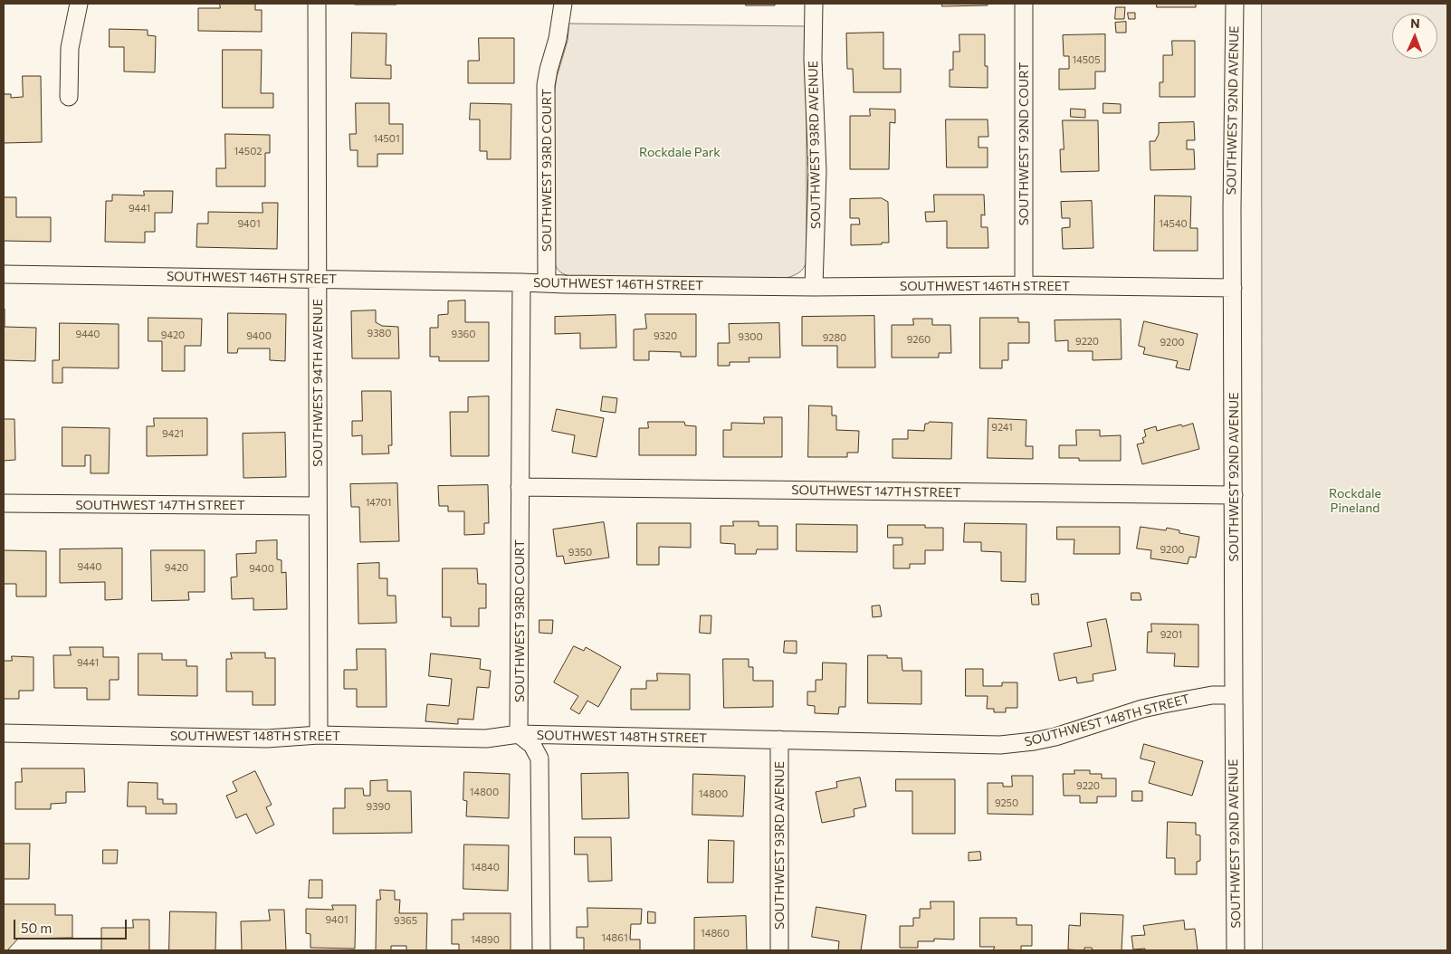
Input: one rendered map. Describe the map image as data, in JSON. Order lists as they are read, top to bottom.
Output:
{
  "streets": {
    "street": [
      "SOUTHWEST 92ND AVENUE",
      "SOUTHWEST 92ND COURT",
      "SOUTHWEST 93RD AVENUE",
      "SOUTHWEST 93RD COURT",
      "SOUTHWEST 146TH STREET",
      "SOUTHWEST 94TH AVENUE",
      "SOUTHWEST 147TH STREET",
      "SOUTHWEST 148TH STREET"
    ]
  },
  "crossings": [
    ["SOUTHWEST 92ND AVENUE", "SOUTHWEST 146TH STREET"],
    ["SOUTHWEST 92ND AVENUE", "SOUTHWEST 147TH STREET"],
    ["SOUTHWEST 92ND AVENUE", "SOUTHWEST 148TH STREET"],
    ["SOUTHWEST 92ND COURT", "SOUTHWEST 146TH STREET"],
    ["SOUTHWEST 93RD AVENUE", "SOUTHWEST 146TH STREET"],
    ["SOUTHWEST 93RD AVENUE", "SOUTHWEST 148TH STREET"],
    ["SOUTHWEST 93RD COURT", "SOUTHWEST 146TH STREET"],
    ["SOUTHWEST 93RD COURT", "SOUTHWEST 147TH STREET"],
    ["SOUTHWEST 93RD COURT", "SOUTHWEST 148TH STREET"],
    ["SOUTHWEST 146TH STREET", "SOUTHWEST 94TH AVENUE"],
    ["SOUTHWEST 94TH AVENUE", "SOUTHWEST 147TH STREET"],
    ["SOUTHWEST 94TH AVENUE", "SOUTHWEST 148TH STREET"]
  ],
  "parks": ["Rockdale Park", "Rockdale Pineland"],
  "house_numbers": [
    "14505",
    "14501",
    "14502",
    "9441",
    "9401",
    "14540",
    "9380",
    "9440",
    "9360",
    "9420",
    "9400",
    "9320",
    "9300",
    "9280",
    "9260",
    "9220",
    "9200",
    "9241",
    "9421",
    "14701",
    "9200",
    "9350",
    "9440",
    "9420",
    "9400",
    "9201",
    "9441",
    "9220",
    "14800",
    "14800",
    "9250",
    "9390",
    "14840",
    "9401",
    "9365",
    "14860",
    "14861",
    "14890"
  ],
  "scale_bar": "50 m",
  "north": "top"
}
